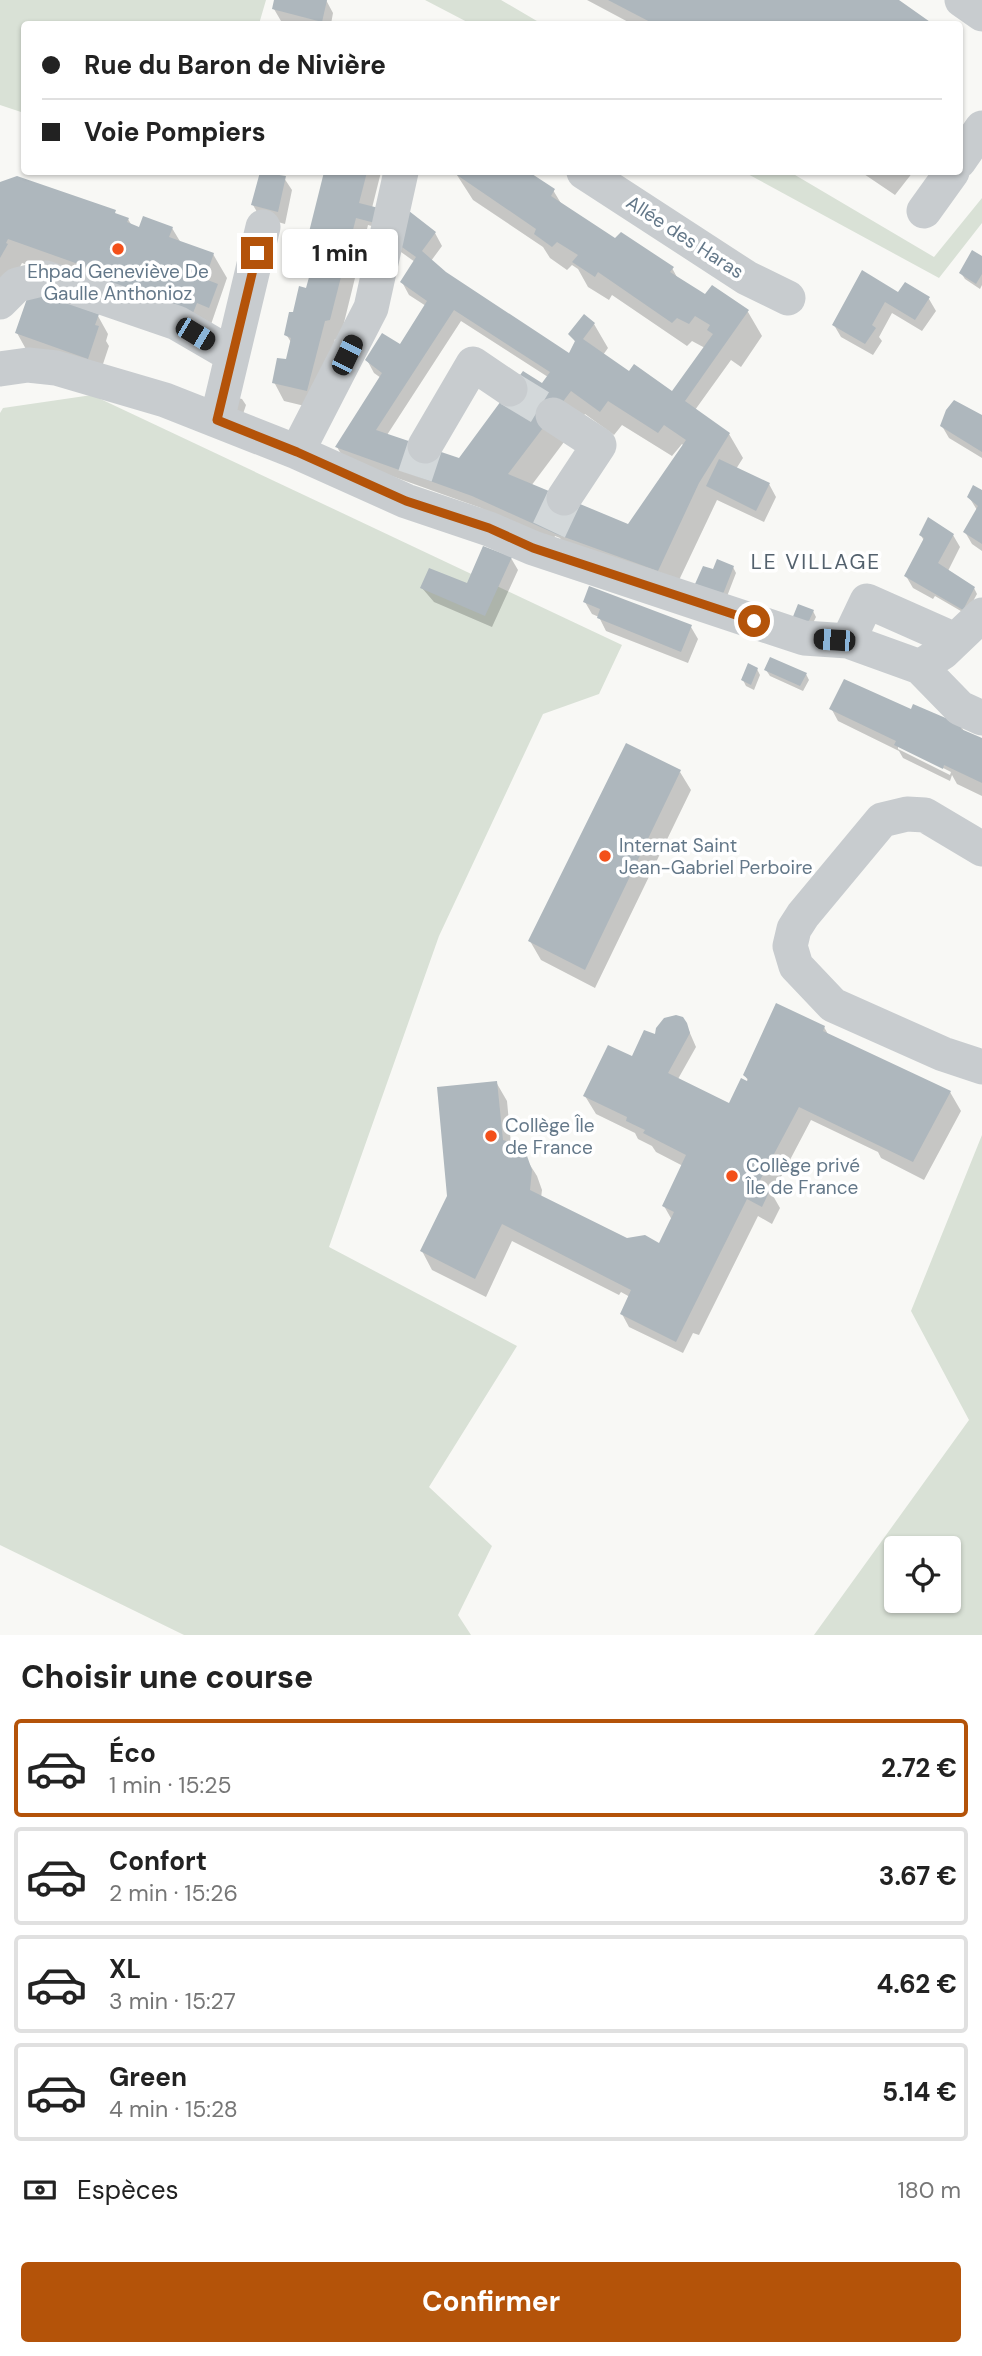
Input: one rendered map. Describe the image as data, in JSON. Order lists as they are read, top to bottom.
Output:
{
  "streets": {
    "street": ["Allée des Haras"]
  },
  "districts": ["LE VILLAGE"],
  "places": [
    "Ehpad Geneviève De Gaulle Anthonioz",
    "Internat Saint Jean-Gabriel Perboire",
    "Collège Île de France",
    "Collège privé Île de France"
  ],
  "page": {
    "banner": ["Rue du Baron de Nivière", "Voie Pompiers"],
    "bubble": "1 min",
    "heading": "Choisir une course",
    "list": [
      {
        "name": "Éco",
        "note": "1 min · 15:25",
        "value": "2.72 €"
      },
      {
        "name": "Confort",
        "note": "2 min · 15:26",
        "value": "3.67 €"
      },
      {
        "name": "XL",
        "note": "3 min · 15:27",
        "value": "4.62 €"
      },
      {
        "name": "Green",
        "note": "4 min · 15:28",
        "value": "5.14 €"
      }
    ],
    "pay": ["Espèces", "180 m"],
    "buttons": "Confirmer"
  }
}
